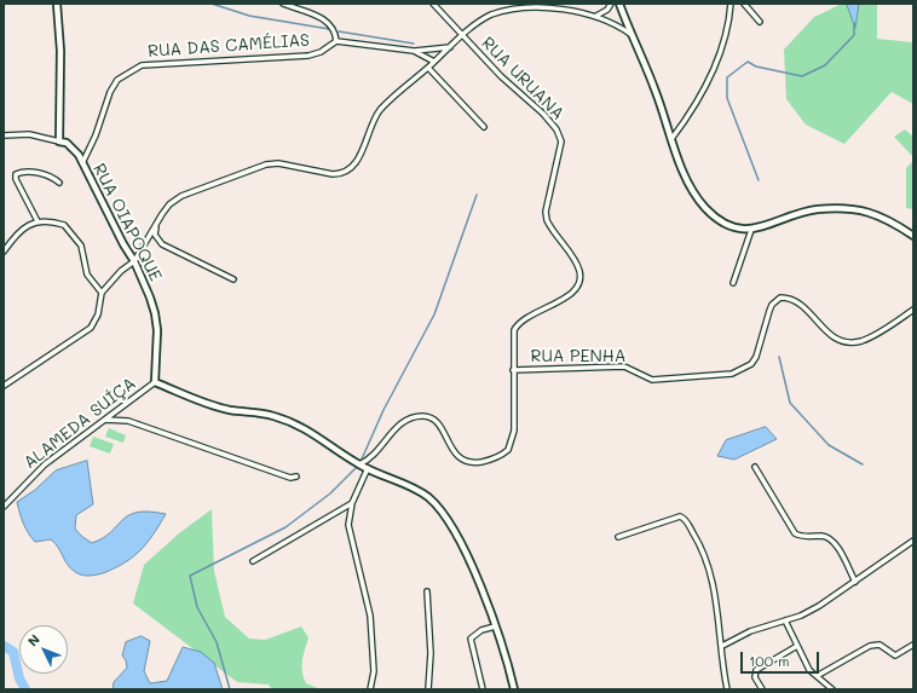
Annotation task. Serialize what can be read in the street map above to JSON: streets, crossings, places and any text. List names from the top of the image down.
{
  "streets": {
    "street": [
      "RUA DAS CAMÉLIAS",
      "RUA URUANA",
      "RUA OIAPOQUE",
      "RUA PENHA",
      "ALAMEDA SUÍÇA"
    ]
  },
  "crossings": [
    ["RUA DAS CAMÉLIAS", "RUA OIAPOQUE"],
    ["RUA URUANA", "RUA PENHA"],
    ["RUA OIAPOQUE", "ALAMEDA SUÍÇA"]
  ],
  "scale_bar": "100 m",
  "north": "top left"
}
